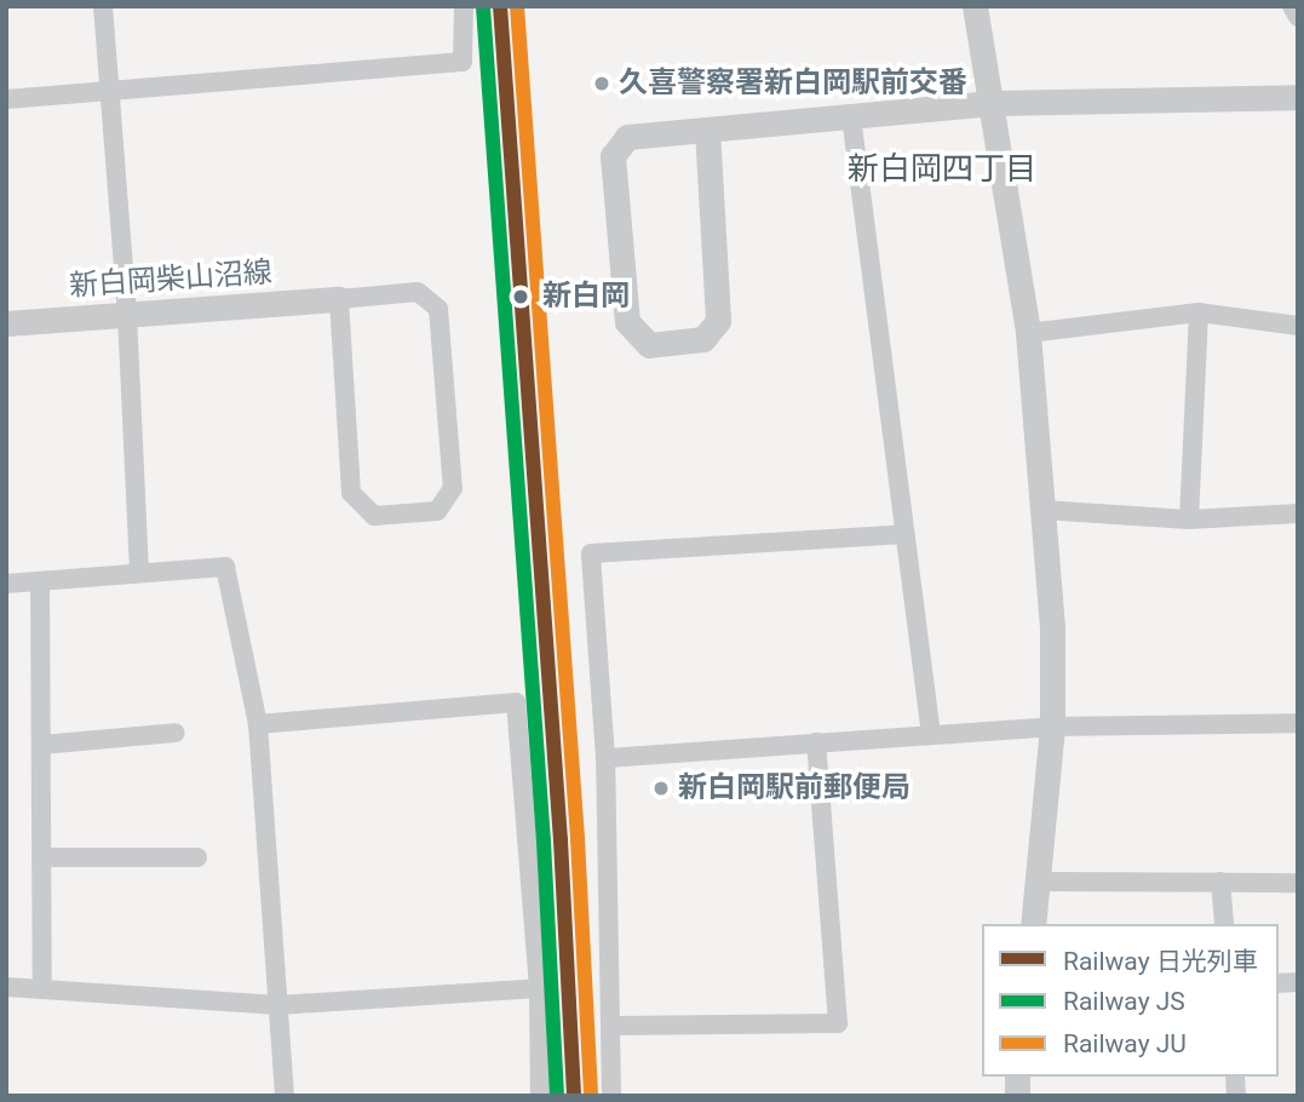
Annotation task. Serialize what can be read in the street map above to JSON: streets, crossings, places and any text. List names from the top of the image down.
{
  "streets": {
    "street": ["新白岡柴山沼線"]
  },
  "districts": ["新白岡四丁目"],
  "places": ["久喜警察署新白岡駅前交番", "新白岡", "新白岡駅前郵便局"],
  "lines": ["rail line 日光列車", "rail line JU", "rail line JS"],
  "legend": ["Railway 日光列車", "Railway JS", "Railway JU"]
}
